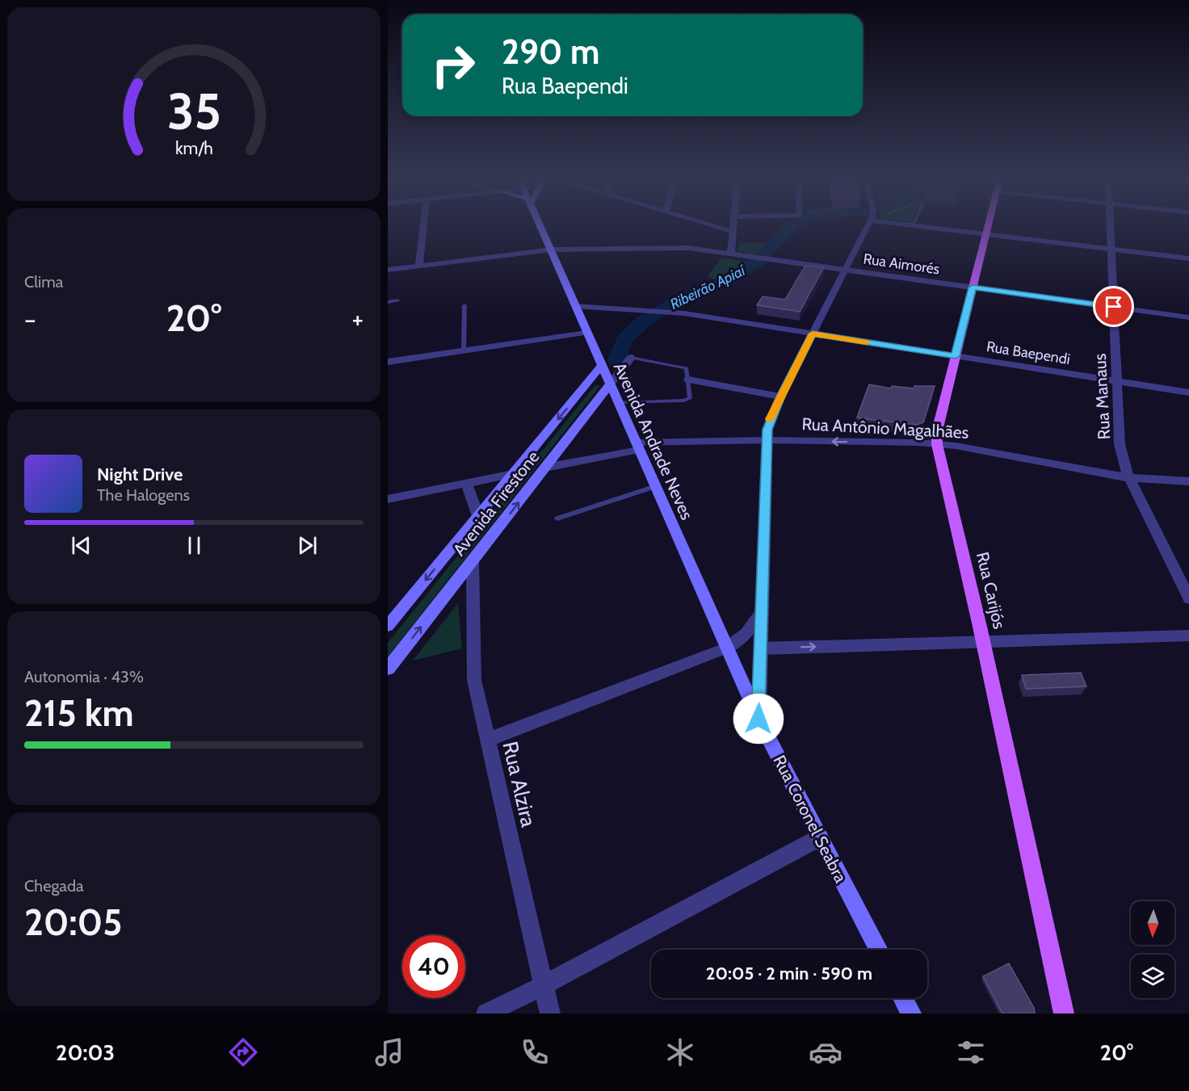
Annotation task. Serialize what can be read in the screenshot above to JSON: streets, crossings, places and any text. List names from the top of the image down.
{
  "streets": {
    "main road": [
      "Avenida Andrade Neves",
      "Avenida Firestone",
      "Rua Carijós",
      "Rua Coronel Seabra"
    ],
    "street": [
      "Rua Aimorés",
      "Rua Baependi",
      "Rua Manaus",
      "Rua Antônio Magalhães",
      "Rua Alzira"
    ]
  },
  "crossings": [
    ["Rua Aimorés", "Rua Manaus"],
    ["Rua Aimorés", "Avenida Andrade Neves"],
    ["Rua Aimorés", "Rua Carijós"],
    ["Rua Aimorés", "Rua Coronel Seabra"],
    ["Rua Baependi", "Rua Manaus"],
    ["Rua Baependi", "Avenida Andrade Neves"],
    ["Rua Baependi", "Rua Carijós"],
    ["Rua Baependi", "Rua Coronel Seabra"],
    ["Rua Manaus", "Rua Antônio Magalhães"],
    ["Rua Antônio Magalhães", "Avenida Andrade Neves"],
    ["Rua Antônio Magalhães", "Avenida Firestone"],
    ["Rua Antônio Magalhães", "Rua Carijós"],
    ["Rua Antônio Magalhães", "Rua Coronel Seabra"],
    ["Avenida Andrade Neves", "Avenida Firestone"],
    ["Avenida Andrade Neves", "Rua Coronel Seabra"],
    ["Avenida Firestone", "Rua Alzira"]
  ],
  "water": ["Ribeirão Apiaí"],
  "north": "bottom",
  "page": {
    "turn": ["290 m", "Rua Baependi"],
    "tile": [
      "Clima",
      ["Autonomia · 43%", "215 km"],
      ["Chegada", "20:05"]
    ],
    "heat": ["−", "20°", "+"],
    "song": ["Night Drive", "The Halogens"],
    "limit": "40",
    "trip": "20:05 · 2 min · 590 m",
    "tabs": ["20:03", "20°"],
    "gauge": ["35", "km/h"]
  }
}
